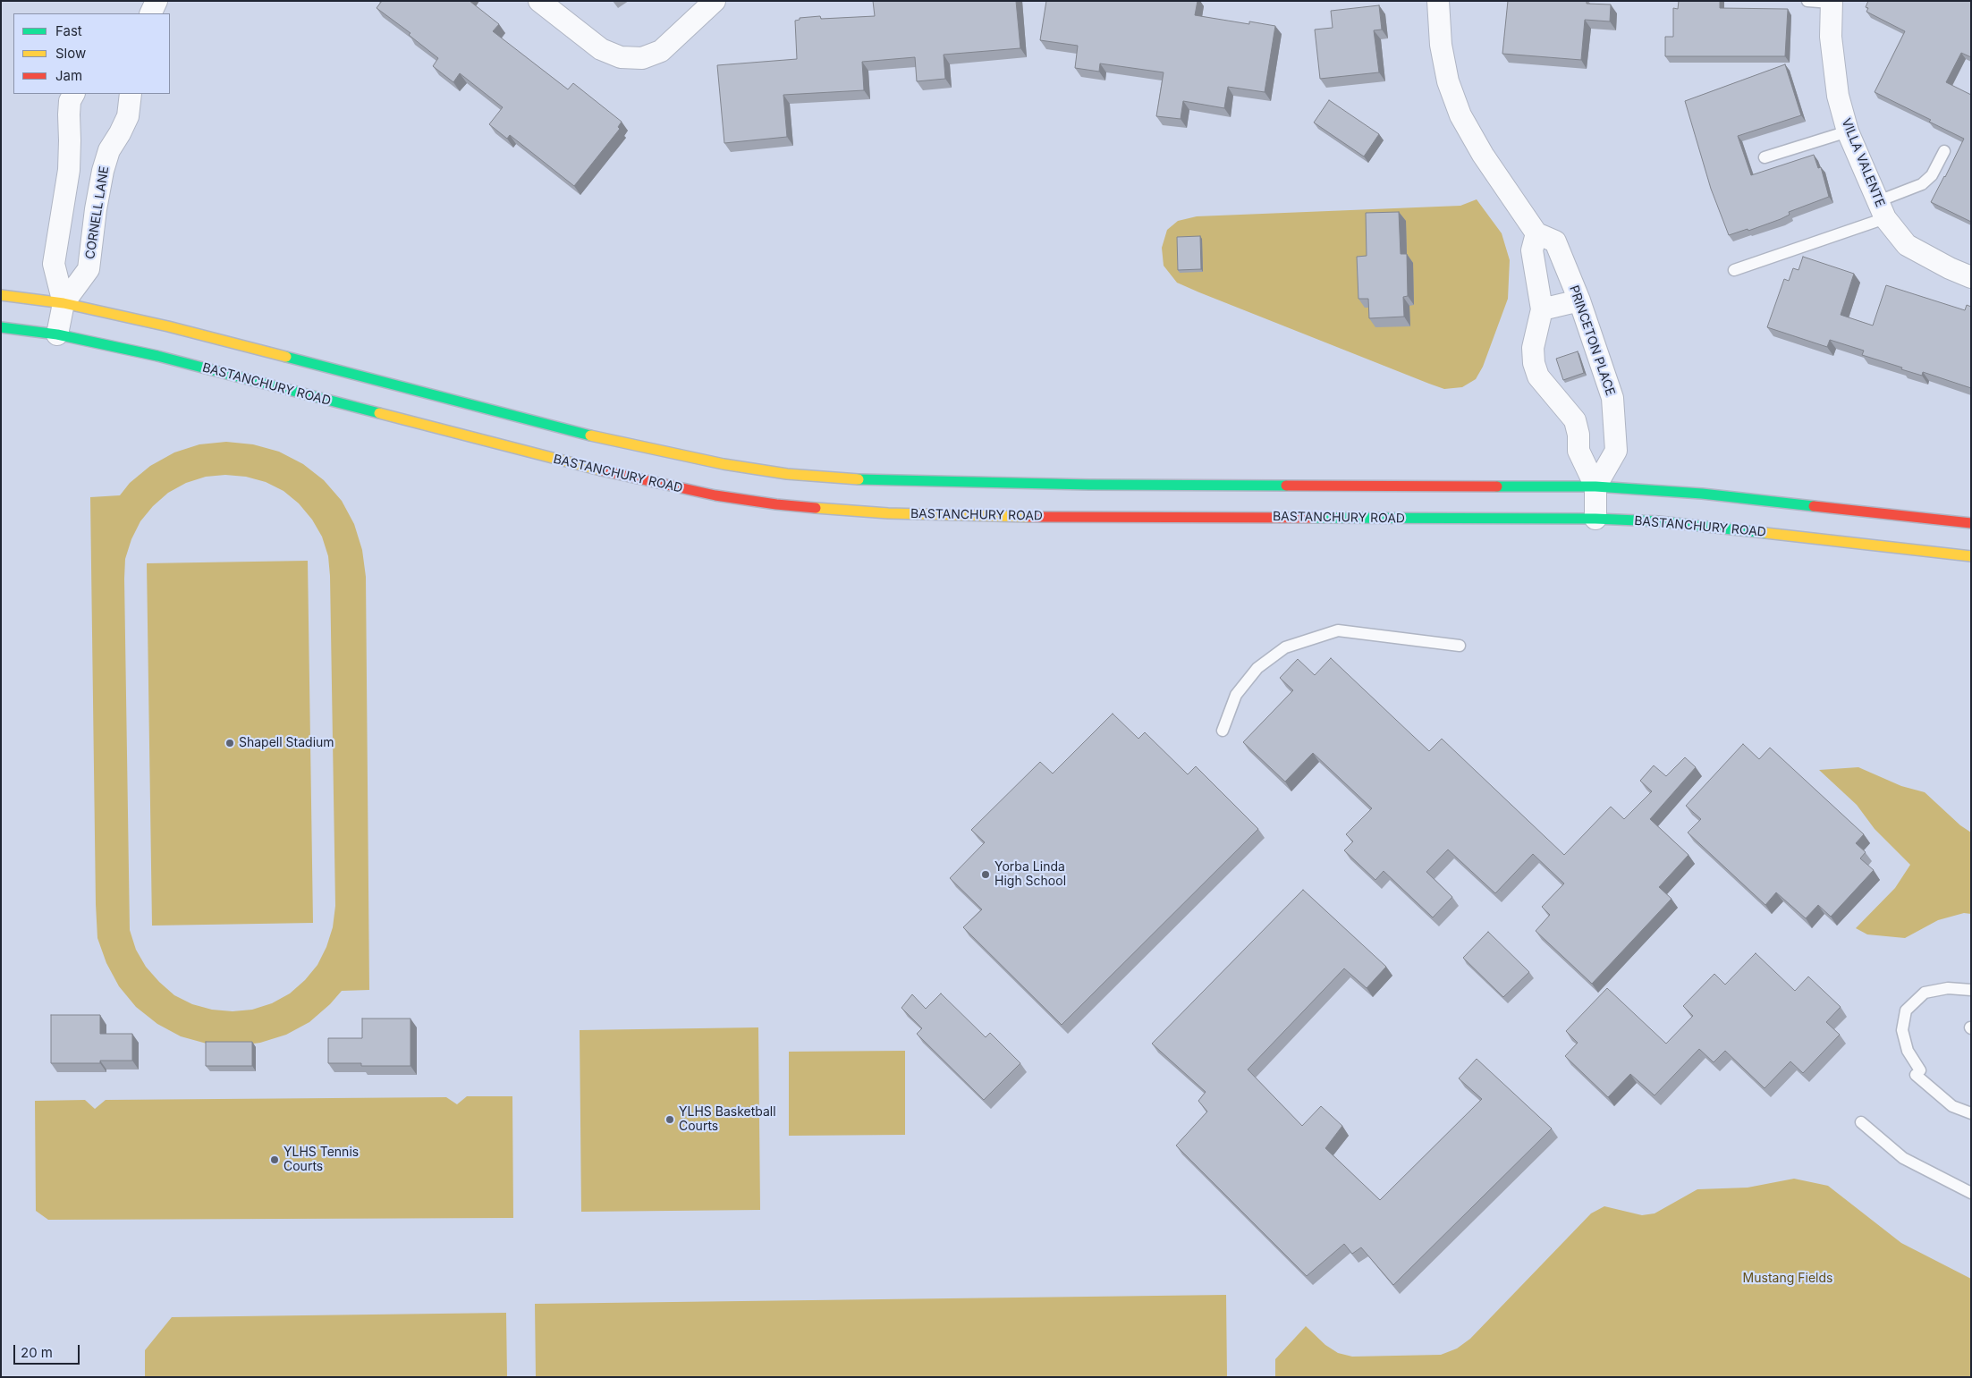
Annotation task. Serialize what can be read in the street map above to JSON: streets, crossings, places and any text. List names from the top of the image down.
{
  "streets": {
    "main road": ["BASTANCHURY ROAD"],
    "street": ["VILLA VALENTE", "CORNELL LANE", "PRINCETON PLACE"]
  },
  "crossings": [
    ["CORNELL LANE", "BASTANCHURY ROAD"],
    ["PRINCETON PLACE", "BASTANCHURY ROAD"]
  ],
  "parks": ["Mustang Fields"],
  "places": [
    "Shapell Stadium",
    "Yorba Linda High School",
    "YLHS Basketball Courts",
    "YLHS Tennis Courts"
  ],
  "legend": ["Fast", "Slow", "Jam"],
  "scale_bar": "20 m"
}
